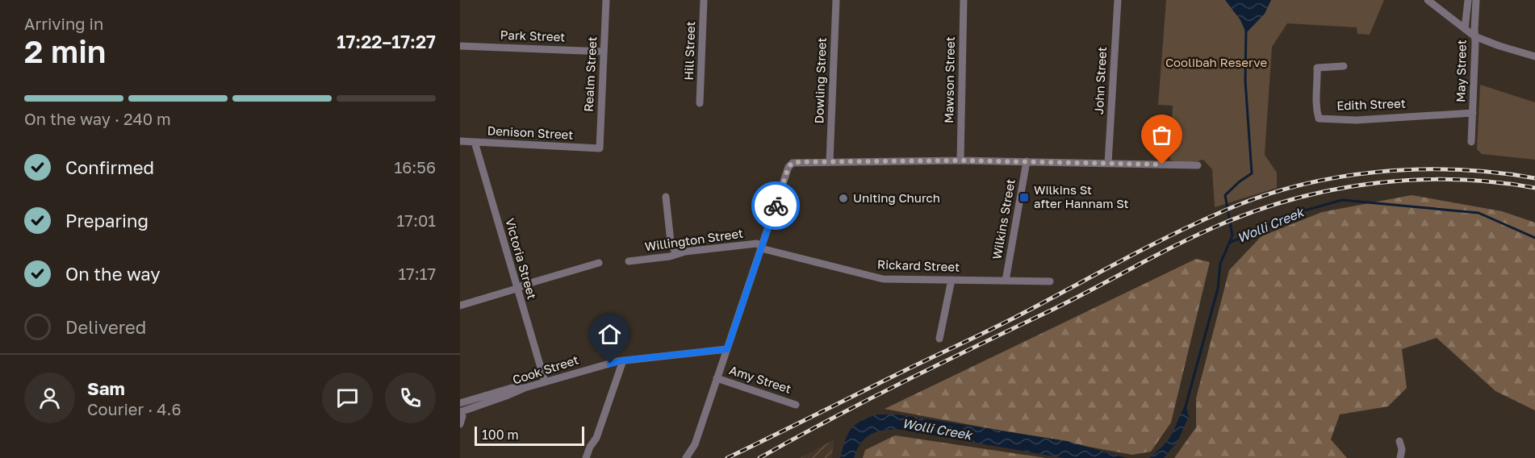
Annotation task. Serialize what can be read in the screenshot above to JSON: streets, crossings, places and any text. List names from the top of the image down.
{
  "streets": {
    "street": [
      "Park Street",
      "Hill Street",
      "May Street",
      "Realm Street",
      "Mawson Street",
      "Dowling Street",
      "John Street",
      "Edith Street",
      "Denison Street",
      "Wilkins Street",
      "Willington Street",
      "Victoria Street",
      "Rickard Street",
      "Cook Street",
      "Amy Street"
    ]
  },
  "crossings": [
    ["Park Street", "Realm Street"],
    ["May Street", "Edith Street"],
    ["Realm Street", "Denison Street"],
    ["Denison Street", "Victoria Street"],
    ["Wilkins Street", "Rickard Street"],
    ["Willington Street", "Rickard Street"],
    ["Victoria Street", "Cook Street"]
  ],
  "water": ["Wolli Creek"],
  "parks": ["Coolibah Reserve"],
  "places": {
    "transit": ["Wilkins St after Hannam St"],
    "other": ["Uniting Church"]
  },
  "scale_bar": "100 m",
  "page": {
    "heading": ["2 min", "Arriving in", "17:22–17:27"],
    "panel": ["Sam", "Courier · 4.6"],
    "bar": "On the way · 240 m",
    "list": [
      ["Confirmed", "16:56"],
      ["Preparing", "17:01"],
      ["On the way", "17:17"],
      "Delivered"
    ],
    "scale": "100 m"
  }
}
